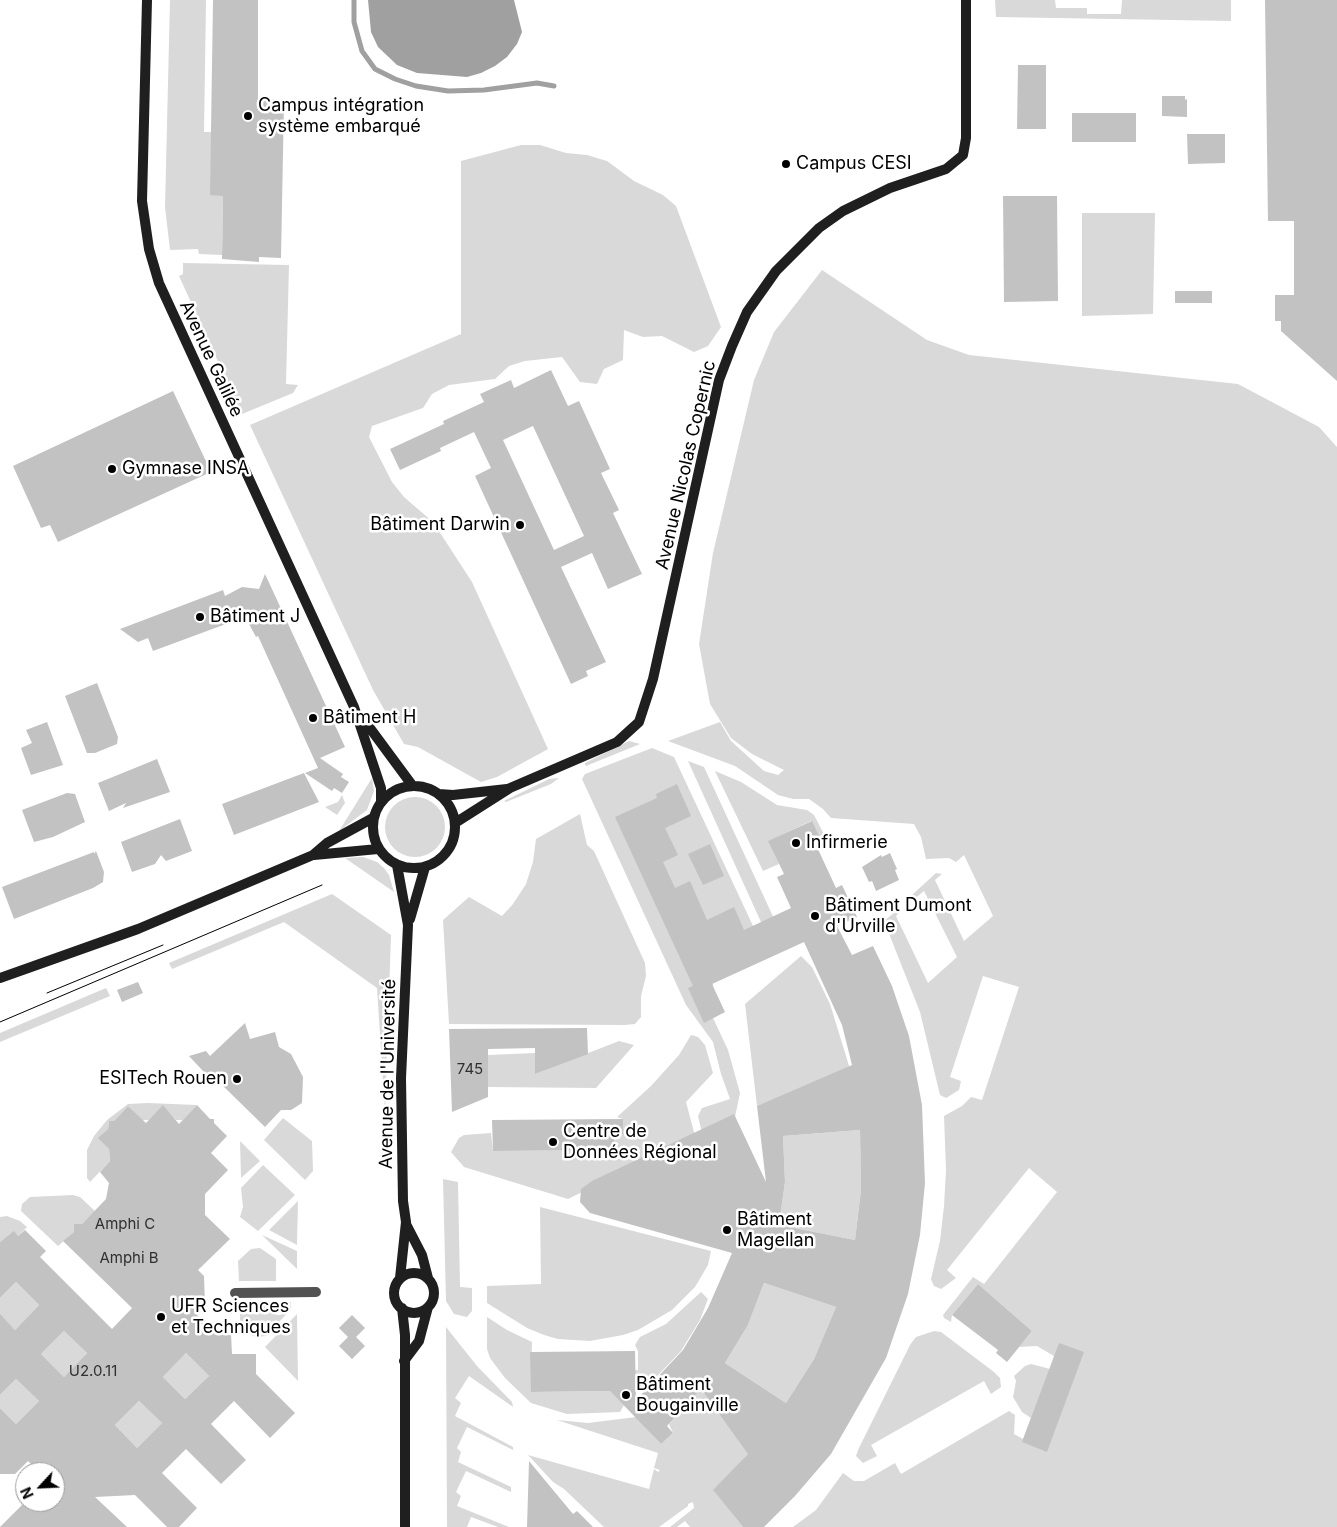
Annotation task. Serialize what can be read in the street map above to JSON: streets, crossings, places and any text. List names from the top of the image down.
{
  "streets": {
    "street": ["Avenue Galilée", "Avenue Nicolas Copernic", "Avenue de l'Université"]
  },
  "crossings": [
    ["Avenue Galilée", "Avenue Nicolas Copernic"],
    ["Avenue Galilée", "Avenue de l'Université"],
    ["Avenue Nicolas Copernic", "Avenue de l'Université"]
  ],
  "places": [
    "Campus intégration système embarqué",
    "Campus CESI",
    "Gymnase INSA",
    "Bâtiment Darwin",
    "Bâtiment J",
    "Bâtiment H",
    "Infirmerie",
    "Bâtiment Dumont d'Urville",
    "ESITech Rouen",
    "Centre de Données Régional",
    "Bâtiment Magellan",
    "UFR Sciences et Techniques",
    "Bâtiment Bougainville"
  ],
  "house_numbers": [
    "745",
    "Amphi C",
    "Amphi B",
    "U2.0.11"
  ],
  "north": "bottom left"
}
